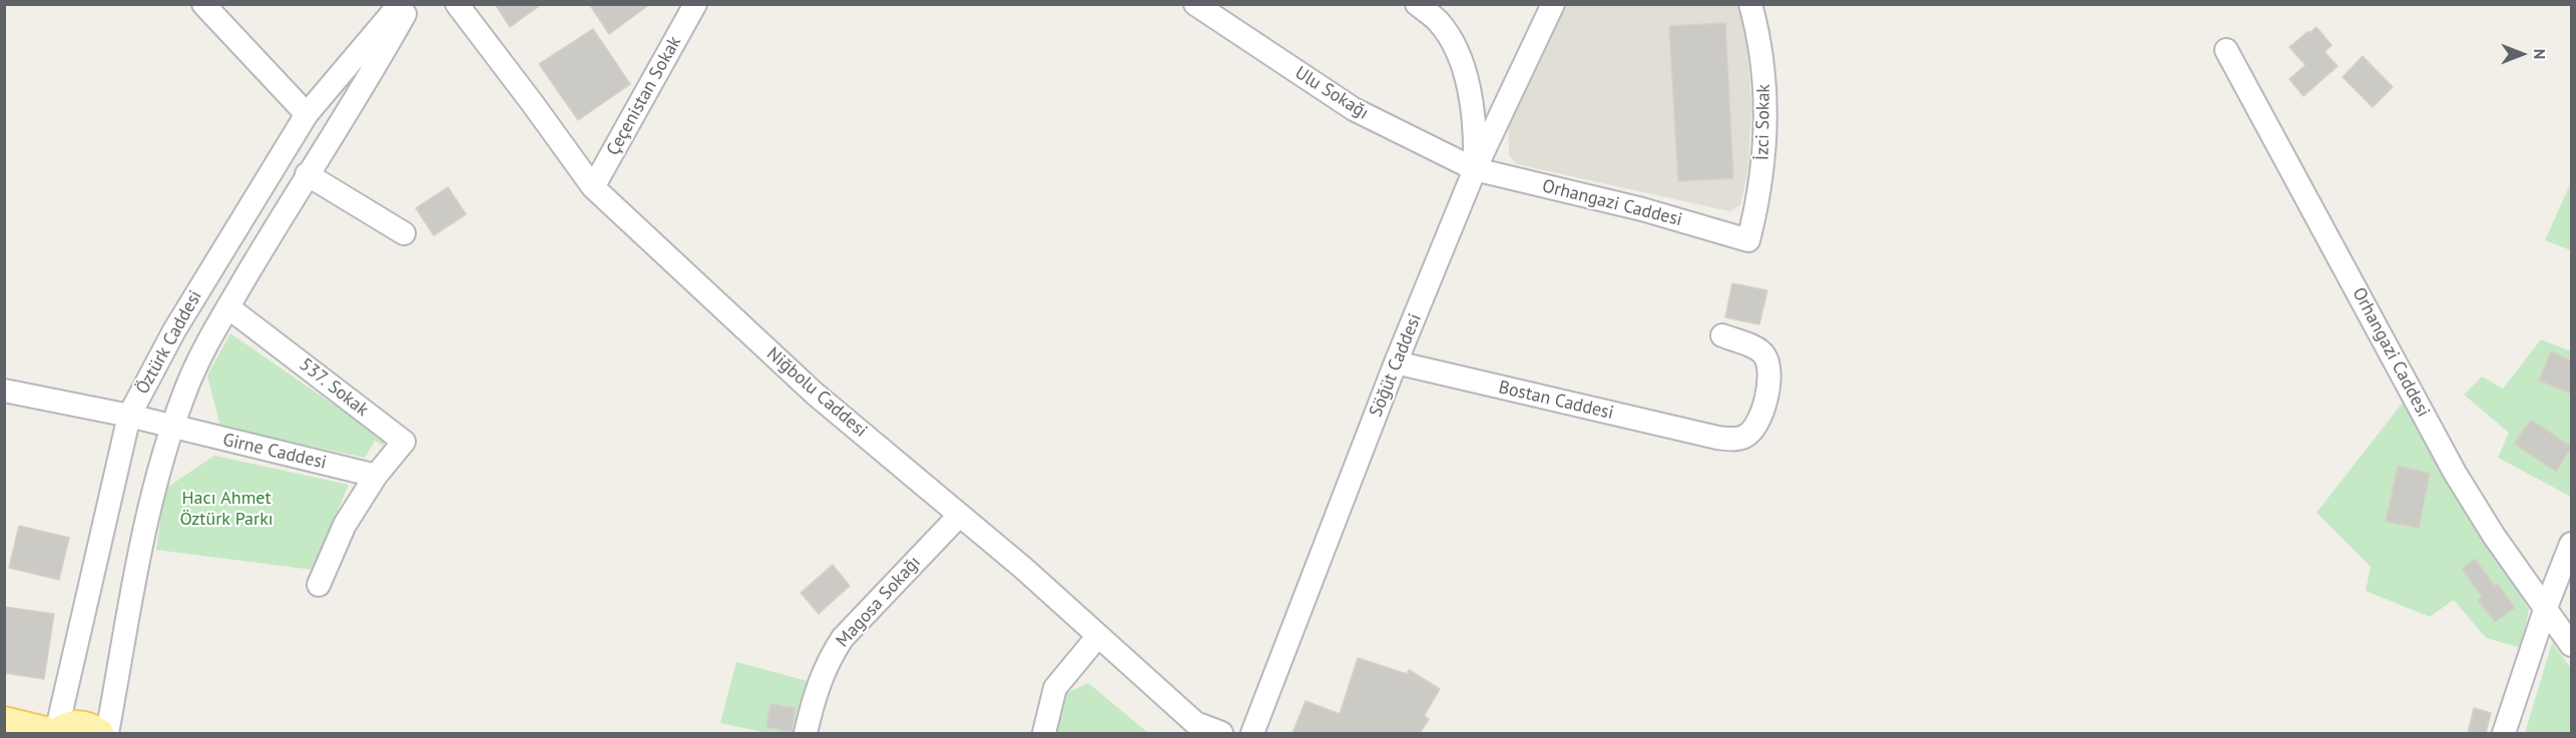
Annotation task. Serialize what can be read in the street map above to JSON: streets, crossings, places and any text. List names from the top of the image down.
{
  "streets": {
    "street": [
      "Ulu Sokağı",
      "Çeçenistan Sokak",
      "İzci Sokak",
      "Orhangazi Caddesi",
      "Öztürk Caddesi",
      "Söğüt Caddesi",
      "537. Sokak",
      "Niğbolu Caddesi",
      "Bostan Caddesi",
      "Girne Caddesi",
      "Magosa Sokağı"
    ]
  },
  "crossings": [
    ["Ulu Sokağı", "Orhangazi Caddesi"],
    ["Ulu Sokağı", "Söğüt Caddesi"],
    ["Çeçenistan Sokak", "Niğbolu Caddesi"],
    ["İzci Sokak", "Orhangazi Caddesi"],
    ["Orhangazi Caddesi", "Söğüt Caddesi"],
    ["Öztürk Caddesi", "537. Sokak"],
    ["Öztürk Caddesi", "Girne Caddesi"],
    ["Söğüt Caddesi", "Bostan Caddesi"],
    ["537. Sokak", "Girne Caddesi"],
    ["Niğbolu Caddesi", "Magosa Sokağı"]
  ],
  "parks": ["Hacı Ahmet Öztürk Parkı"],
  "north": "right"
}
